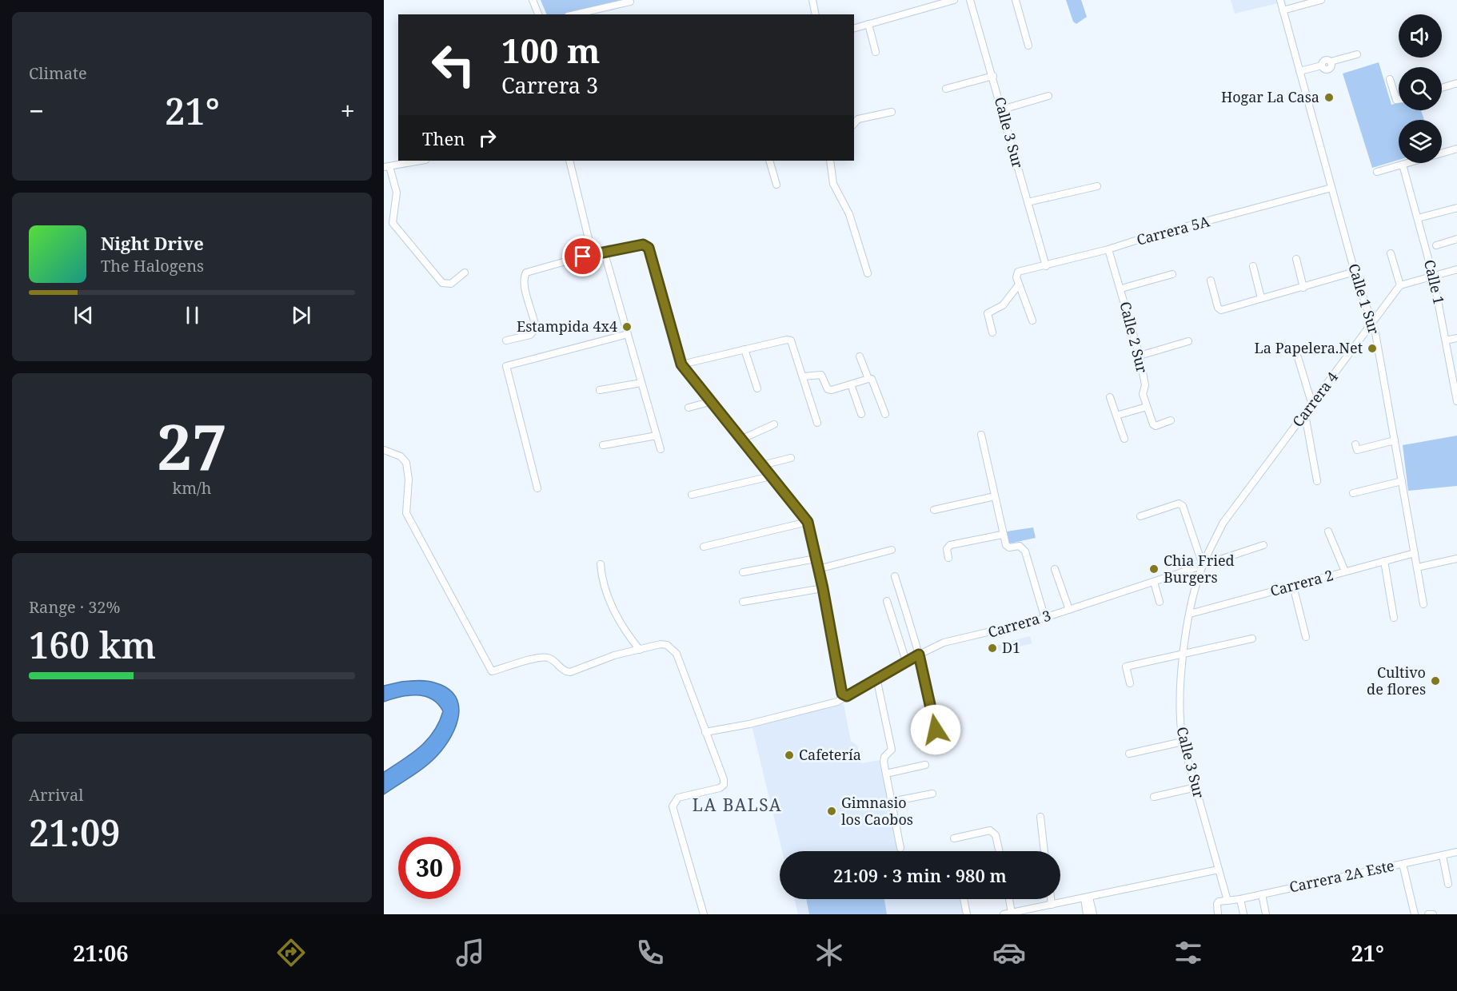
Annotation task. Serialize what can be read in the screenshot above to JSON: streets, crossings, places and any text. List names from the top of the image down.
{
  "streets": {
    "street": [
      "Calle 3 Sur",
      "Carrera 5A",
      "Calle 1",
      "Calle 1 Sur",
      "Calle 2 Sur",
      "Carrera 4",
      "Carrera 2",
      "Carrera 3",
      "Carrera 2A Este"
    ]
  },
  "crossings": [
    ["Calle 3 Sur", "Carrera 5A"],
    ["Calle 3 Sur", "Carrera 4"],
    ["Calle 3 Sur", "Carrera 2"],
    ["Calle 3 Sur", "Carrera 3"],
    ["Calle 3 Sur", "Carrera 2A Este"],
    ["Carrera 5A", "Calle 1 Sur"],
    ["Carrera 5A", "Calle 2 Sur"],
    ["Calle 1 Sur", "Carrera 4"],
    ["Calle 1 Sur", "Carrera 2"],
    ["Carrera 4", "Carrera 3"]
  ],
  "districts": ["LA BALSA"],
  "places": [
    "Hogar La Casa",
    "Estampida 4x4",
    "La Papelera.Net",
    "Chia Fried Burgers",
    "D1",
    "Cultivo de flores",
    "Cafetería",
    "Gimnasio los Caobos"
  ],
  "page": {
    "tile": [
      "Climate",
      ["27", "km/h"],
      ["Range · 32%", "160 km"],
      ["Arrival", "21:09"]
    ],
    "turn": ["100 m", "Carrera 3"],
    "heat": ["−", "21°", "+"],
    "then": "Then",
    "song": ["Night Drive", "The Halogens"],
    "limit": "30",
    "trip": "21:09 · 3 min · 980 m",
    "tabs": ["21:06", "21°"]
  }
}
